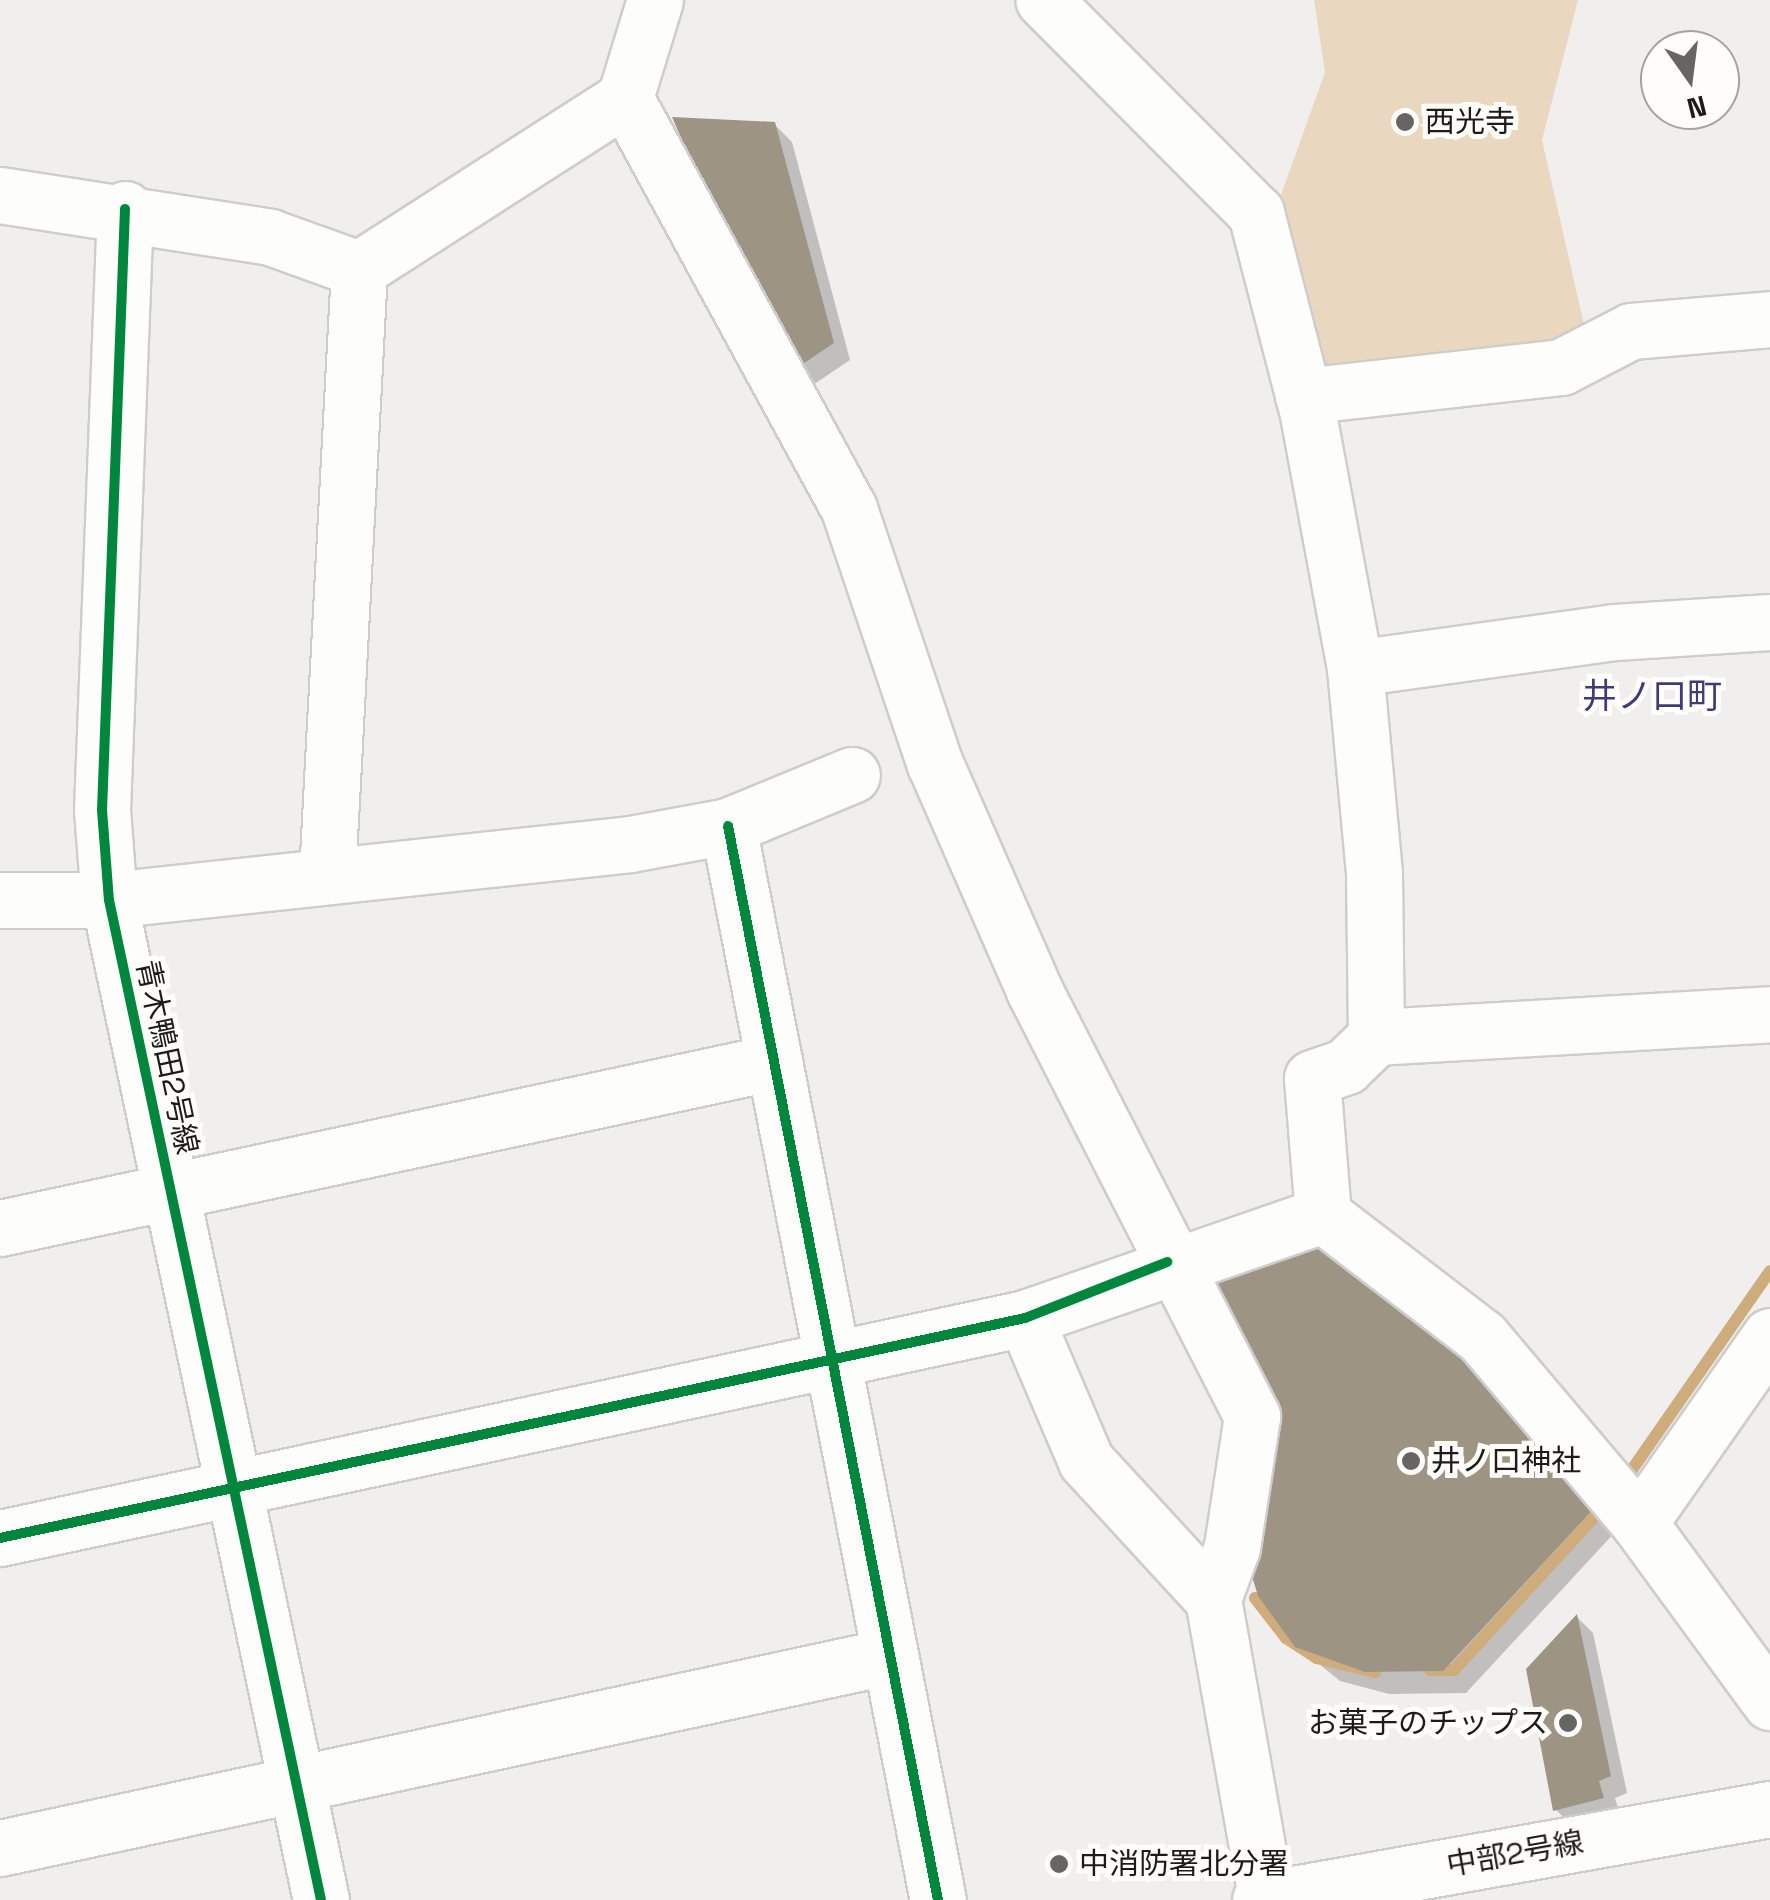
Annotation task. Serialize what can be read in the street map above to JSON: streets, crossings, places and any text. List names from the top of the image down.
{
  "streets": {
    "street": ["青木鴨田2号線", "中部2号線"]
  },
  "districts": ["井ノ口町"],
  "places": [
    "西光寺",
    "井ノ口神社",
    "お菓子のチップス",
    "中消防署北分署"
  ],
  "north": "bottom"
}
